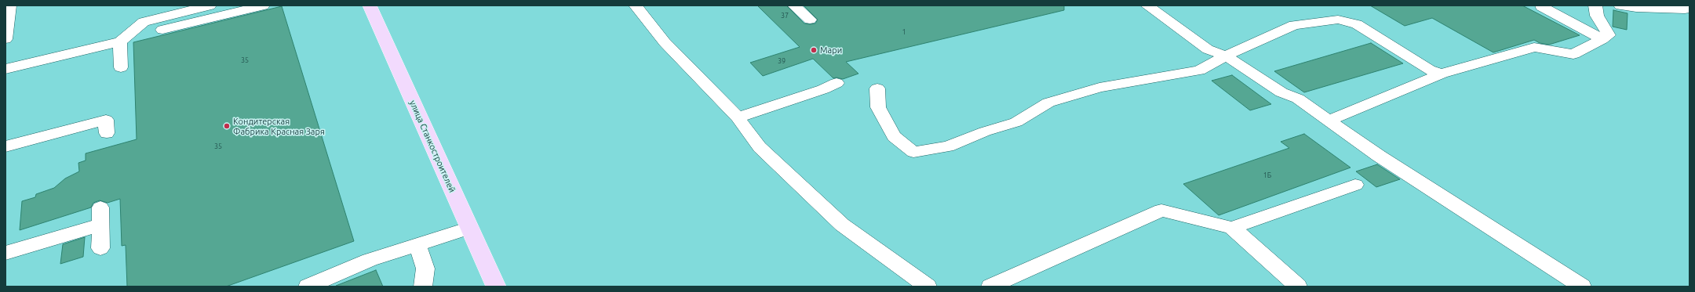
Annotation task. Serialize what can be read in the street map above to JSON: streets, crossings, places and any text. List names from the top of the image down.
{
  "streets": {
    "main road": ["улица Станкостроителей"]
  },
  "places": ["Мари", "Кондитерская Фабрика Красная Заря"],
  "house_numbers": [
    "37",
    "1",
    "35",
    "39",
    "35",
    "1Б"
  ]
}
